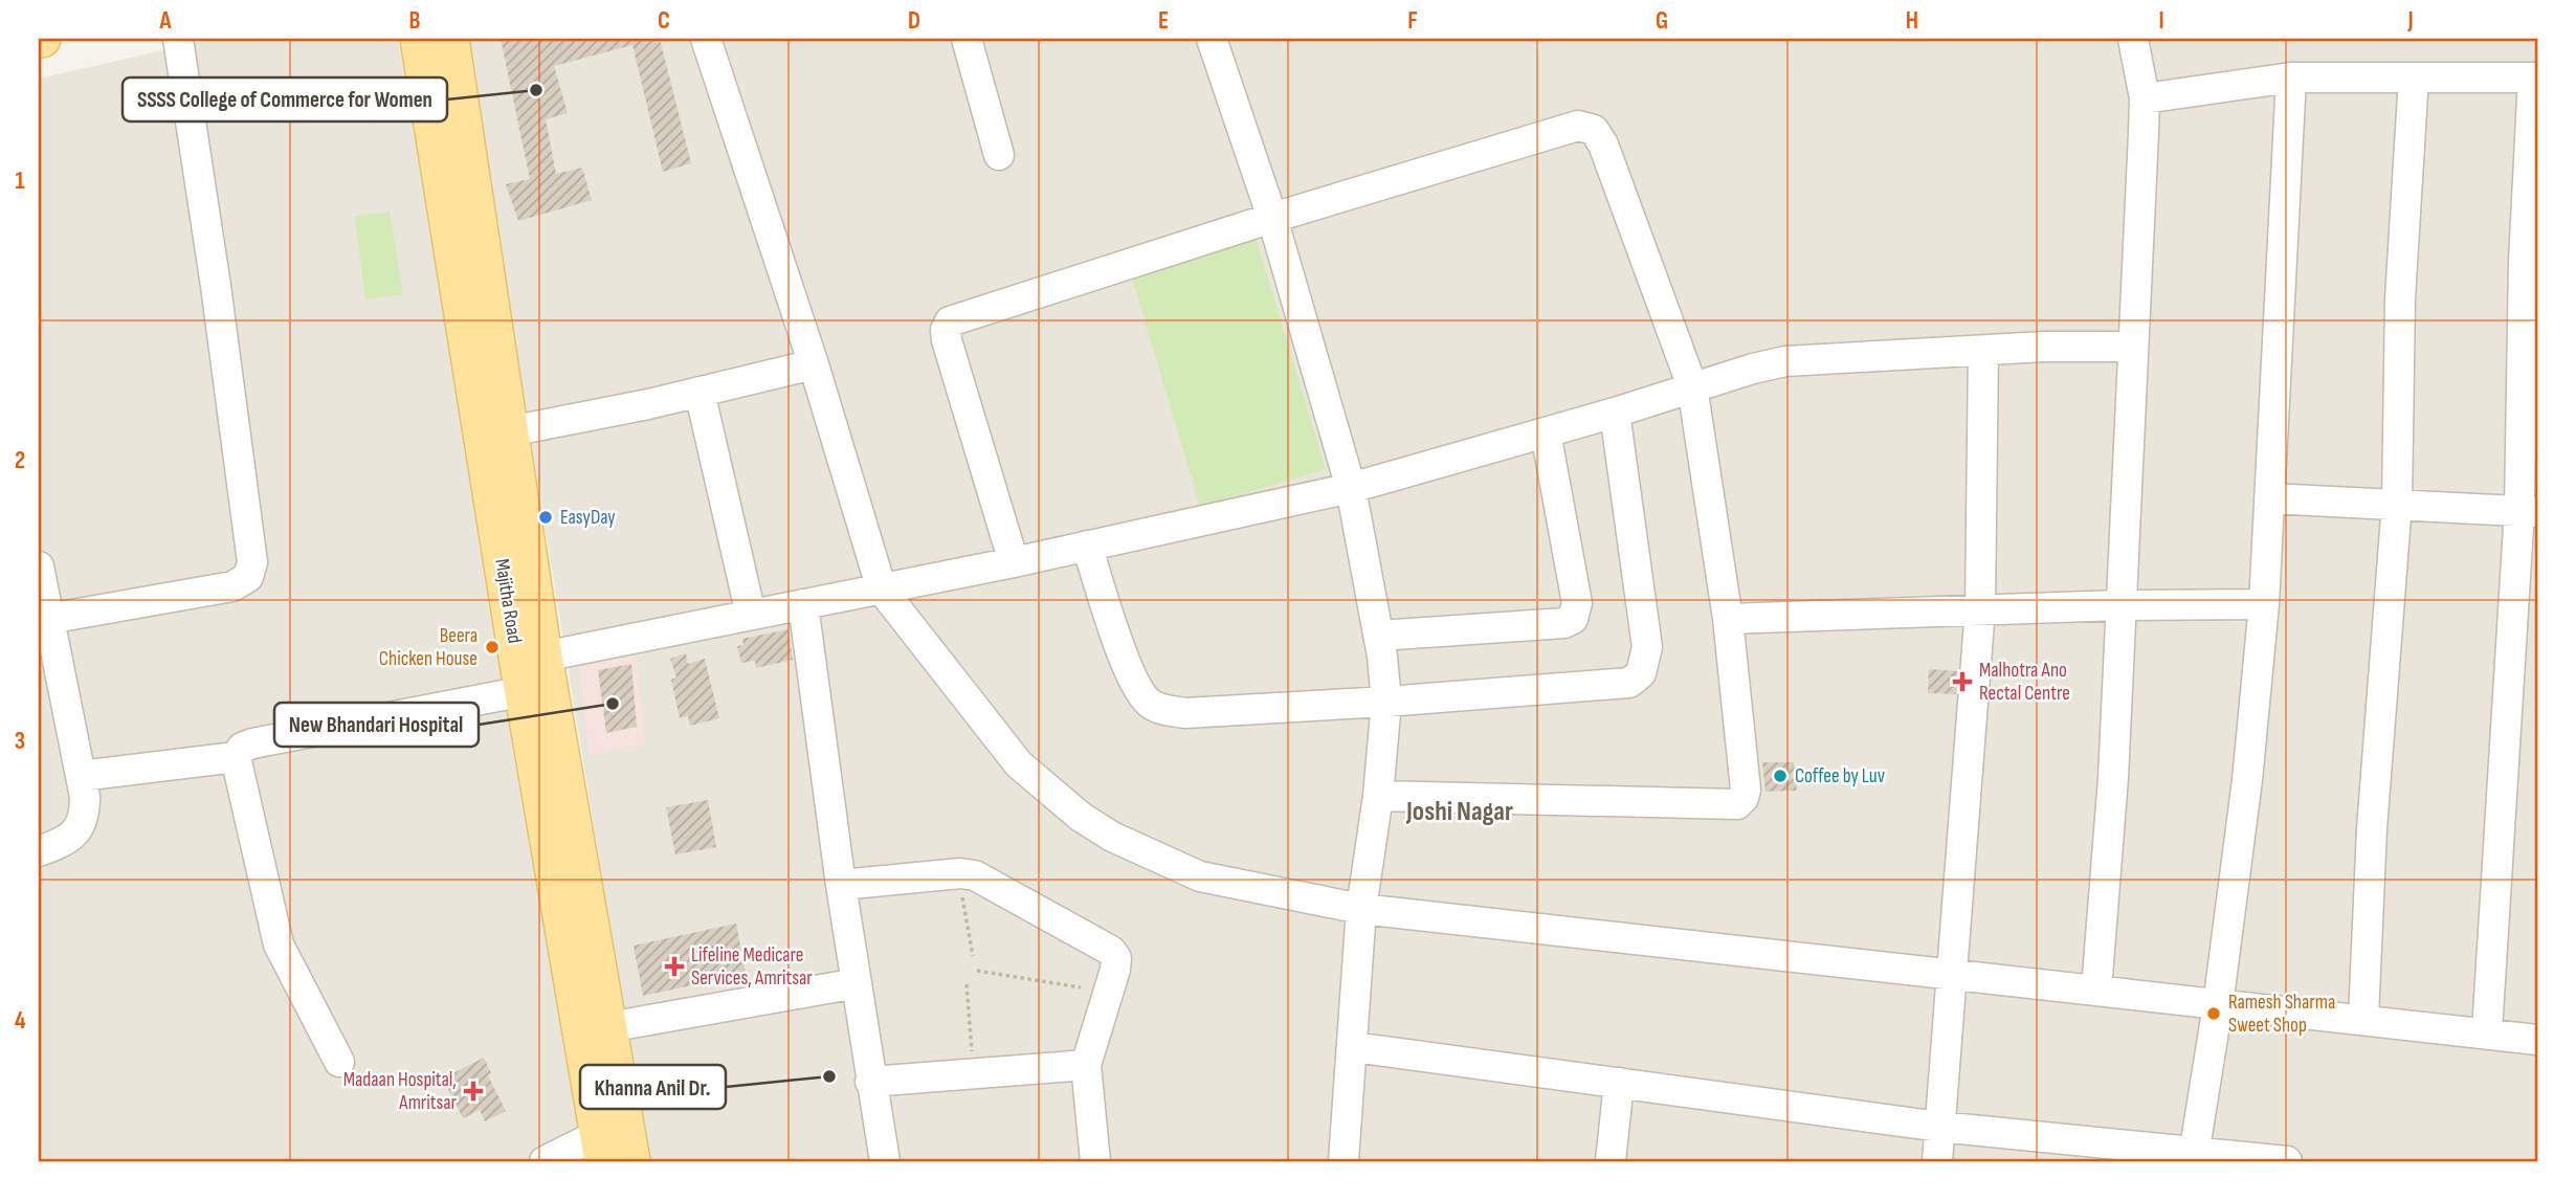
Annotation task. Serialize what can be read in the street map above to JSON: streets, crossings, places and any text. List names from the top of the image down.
{
  "streets": {
    "main road": ["Majitha Road"]
  },
  "districts": ["Joshi Nagar"],
  "places": {
    "other": [
      "SSSS College of Commerce for Women",
      "EasyDay",
      "Beera Chicken House",
      "New Bhandari Hospital",
      "Coffee by Luv",
      "Ramesh Sharma Sweet Shop",
      "Khanna Anil Dr."
    ],
    "health": ["Malhotra Ano Rectal Centre", "Lifeline Medicare Services, Amritsar", "Madaan Hospital, Amritsar"]
  },
  "grid": {
    "columns": [
      "A",
      "B",
      "C",
      "D",
      "E",
      "F",
      "G",
      "H",
      "I",
      "J"
    ],
    "rows": [
      "1",
      "2",
      "3",
      "4"
    ]
  }
}
